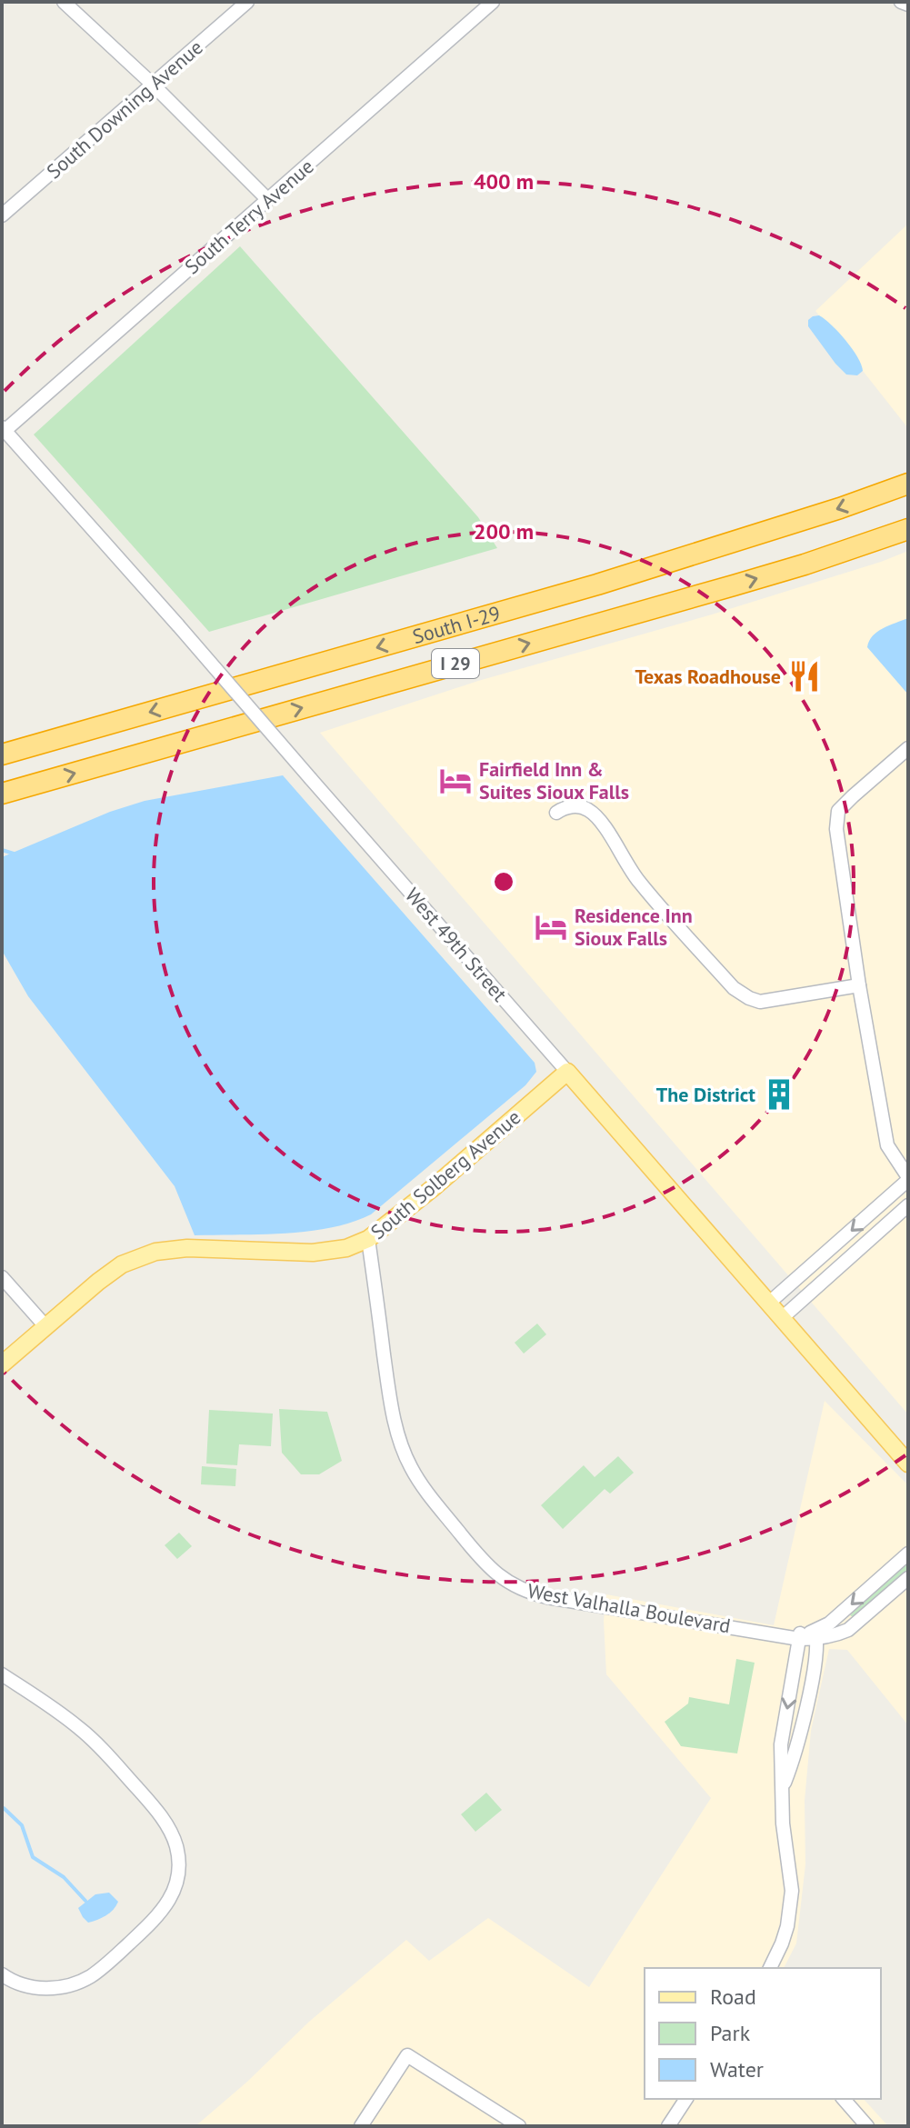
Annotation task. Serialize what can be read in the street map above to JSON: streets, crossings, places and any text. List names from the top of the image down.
{
  "streets": {
    "highway": ["South I-29", "I 29"],
    "main road": ["West 49th Street", "South Solberg Avenue"],
    "street": ["South Downing Avenue", "South Terry Avenue", "West Valhalla Boulevard"]
  },
  "crossings": [
    ["South Terry Avenue", "West 49th Street"],
    ["West 49th Street", "South Solberg Avenue"],
    ["South Solberg Avenue", "West Valhalla Boulevard"]
  ],
  "places": {
    "restaurant": ["Texas Roadhouse"],
    "hotel": ["Fairfield Inn & Suites Sioux Falls", "Residence Inn Sioux Falls"],
    "building": ["The District"]
  },
  "legend": ["Road", "Park", "Water"],
  "rings": ["400 m", "200 m"]
}
